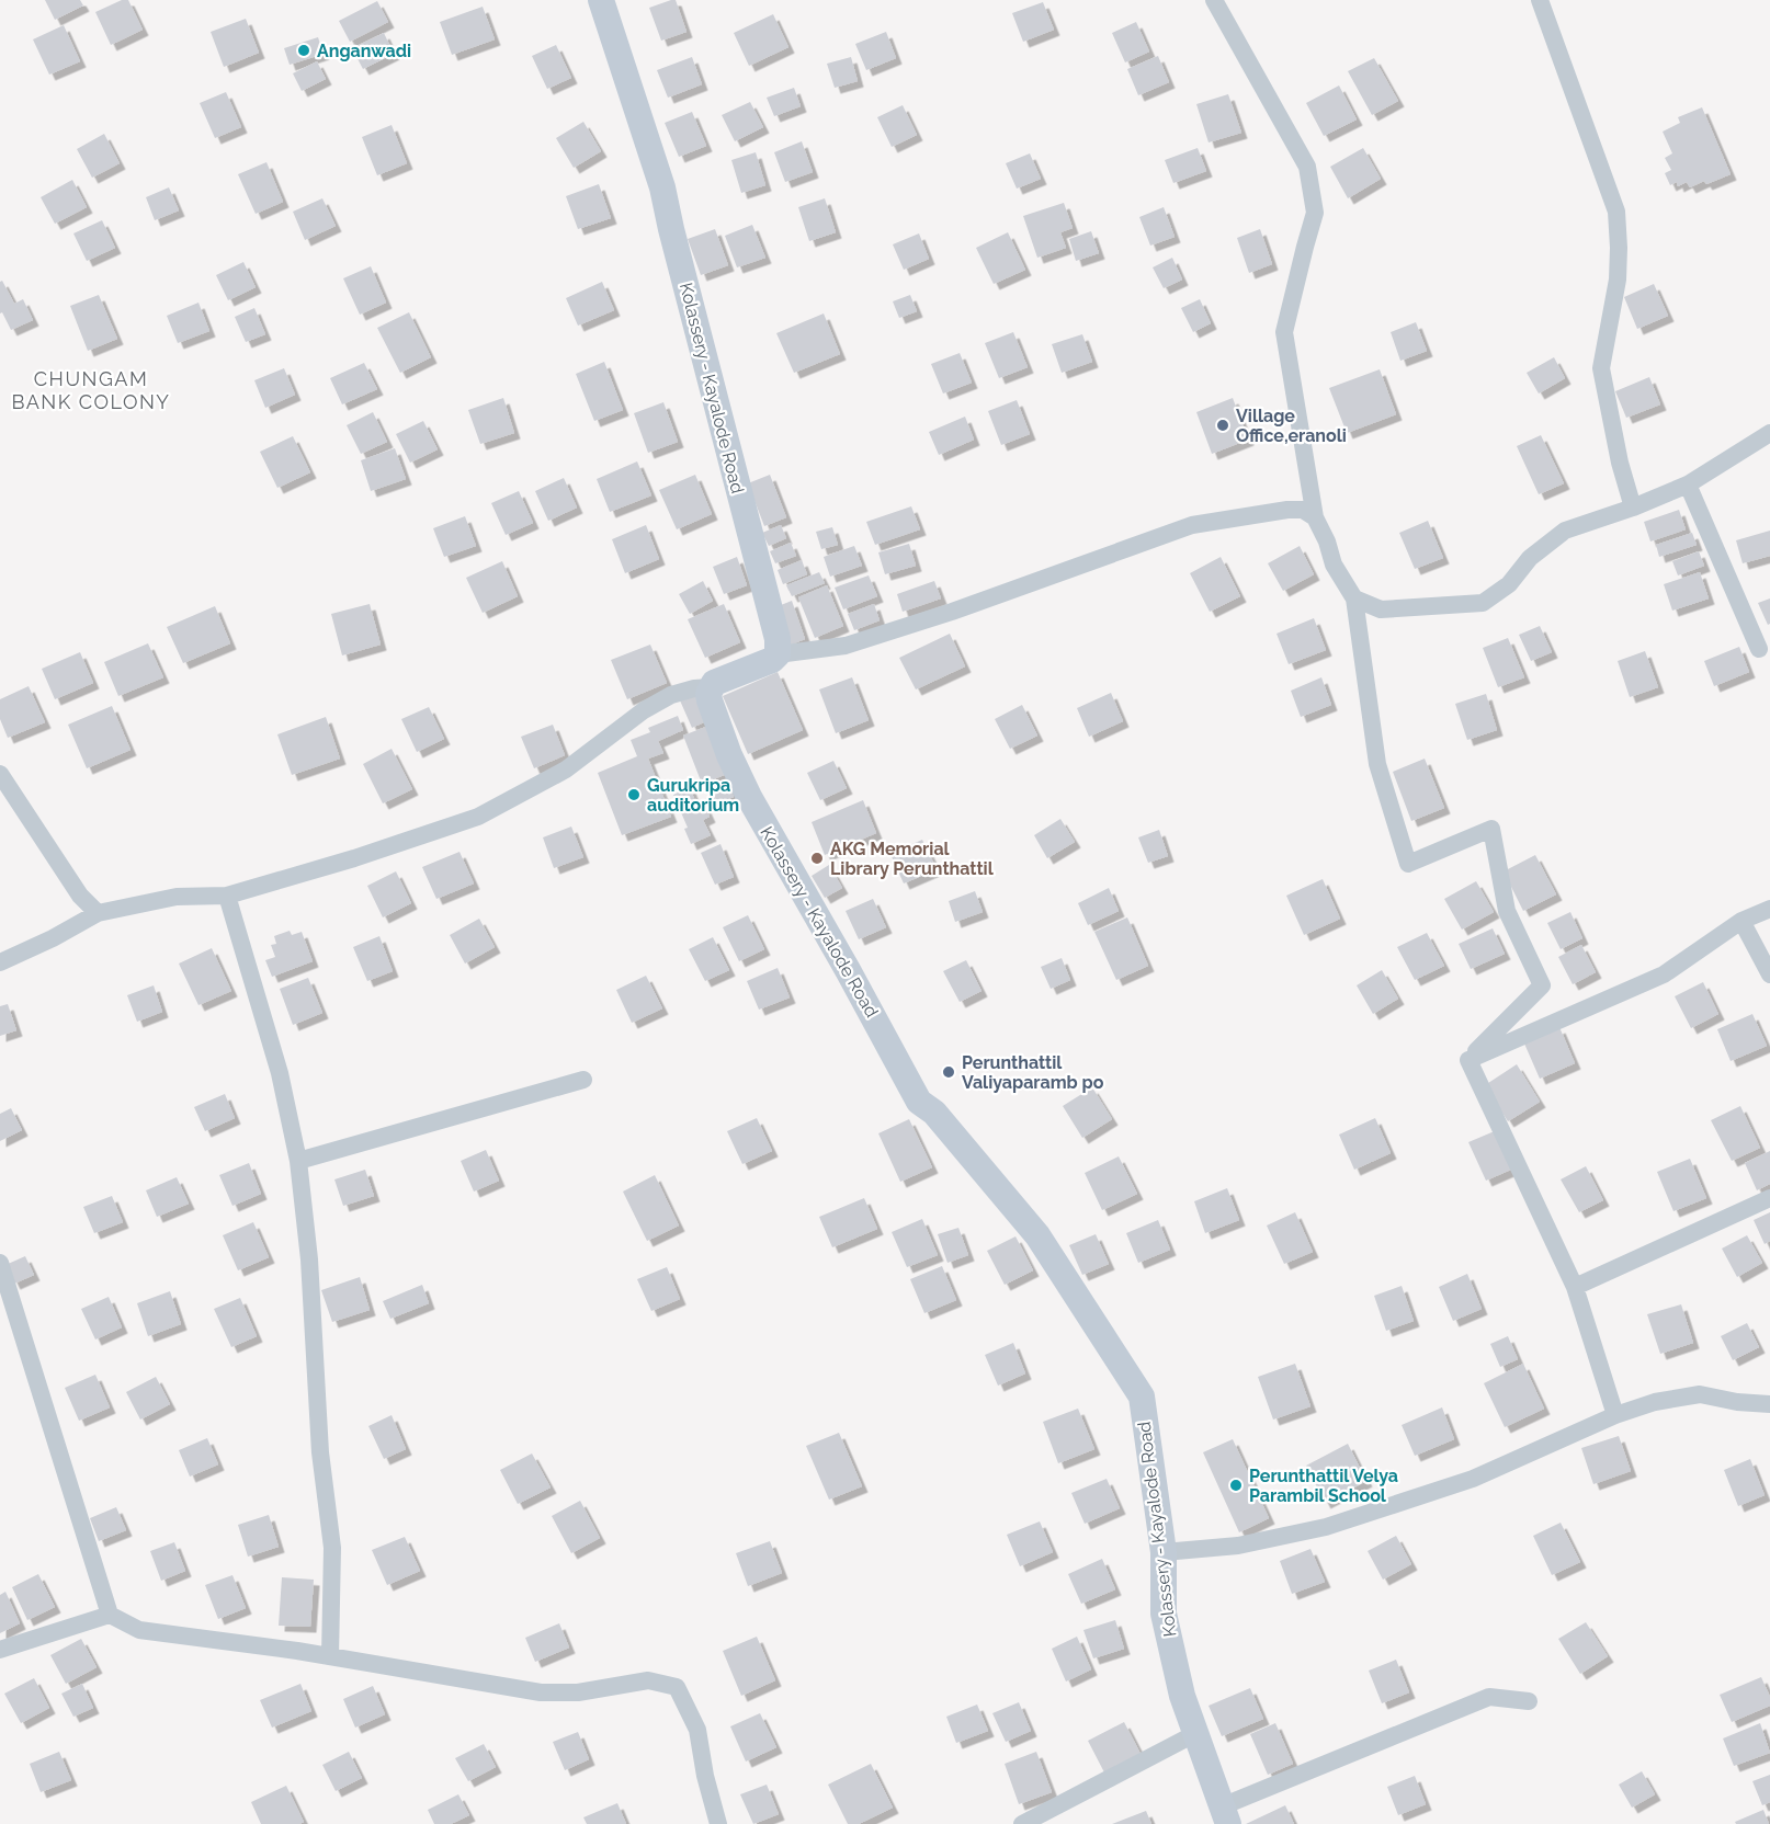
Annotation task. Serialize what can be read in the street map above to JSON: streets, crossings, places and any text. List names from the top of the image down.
{
  "streets": {
    "main road": ["Kolassery - Kayalode Road"]
  },
  "districts": ["CHUNGAM BANK COLONY"],
  "places": [
    "Anganwadi",
    "Village Office,eranoli",
    "Gurukripa auditorium",
    "AKG Memorial Library Perunthattil",
    "Perunthattil Valiyaparamb po",
    "Perunthattil Velya Parambil School"
  ]
}
